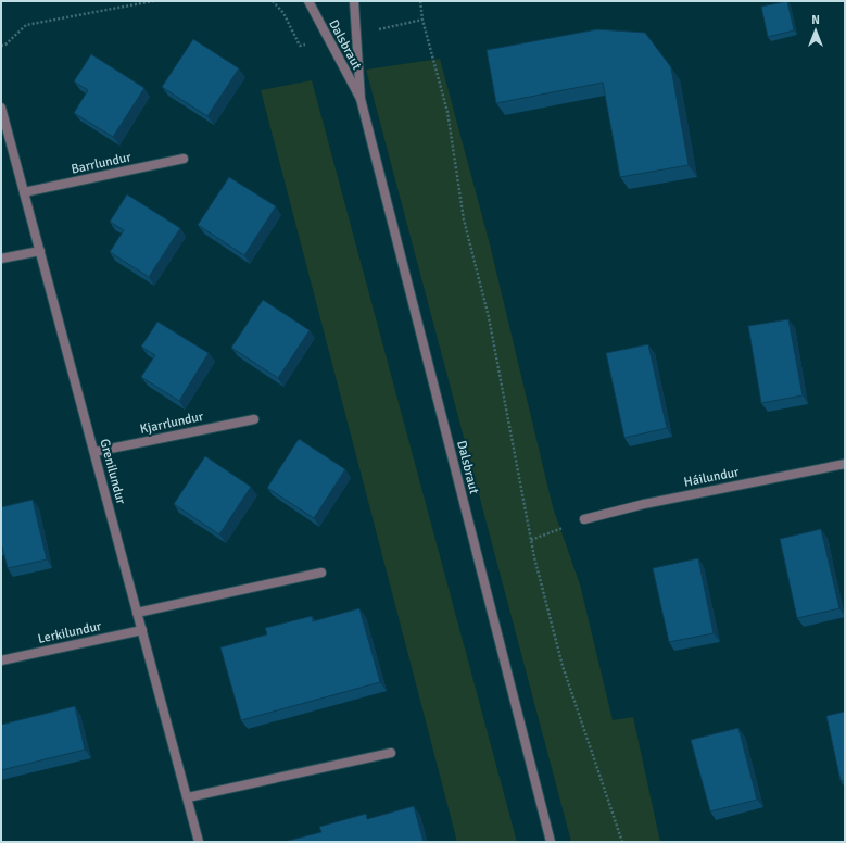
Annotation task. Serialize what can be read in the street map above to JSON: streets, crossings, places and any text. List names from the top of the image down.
{
  "streets": {
    "street": [
      "Dalsbraut",
      "Barrlundur",
      "Kjarrlundur",
      "Grenilundur",
      "Háilundur",
      "Lerkilundur"
    ]
  },
  "crossings": [
    ["Barrlundur", "Grenilundur"],
    ["Kjarrlundur", "Grenilundur"],
    ["Grenilundur", "Lerkilundur"]
  ],
  "north": "top"
}
